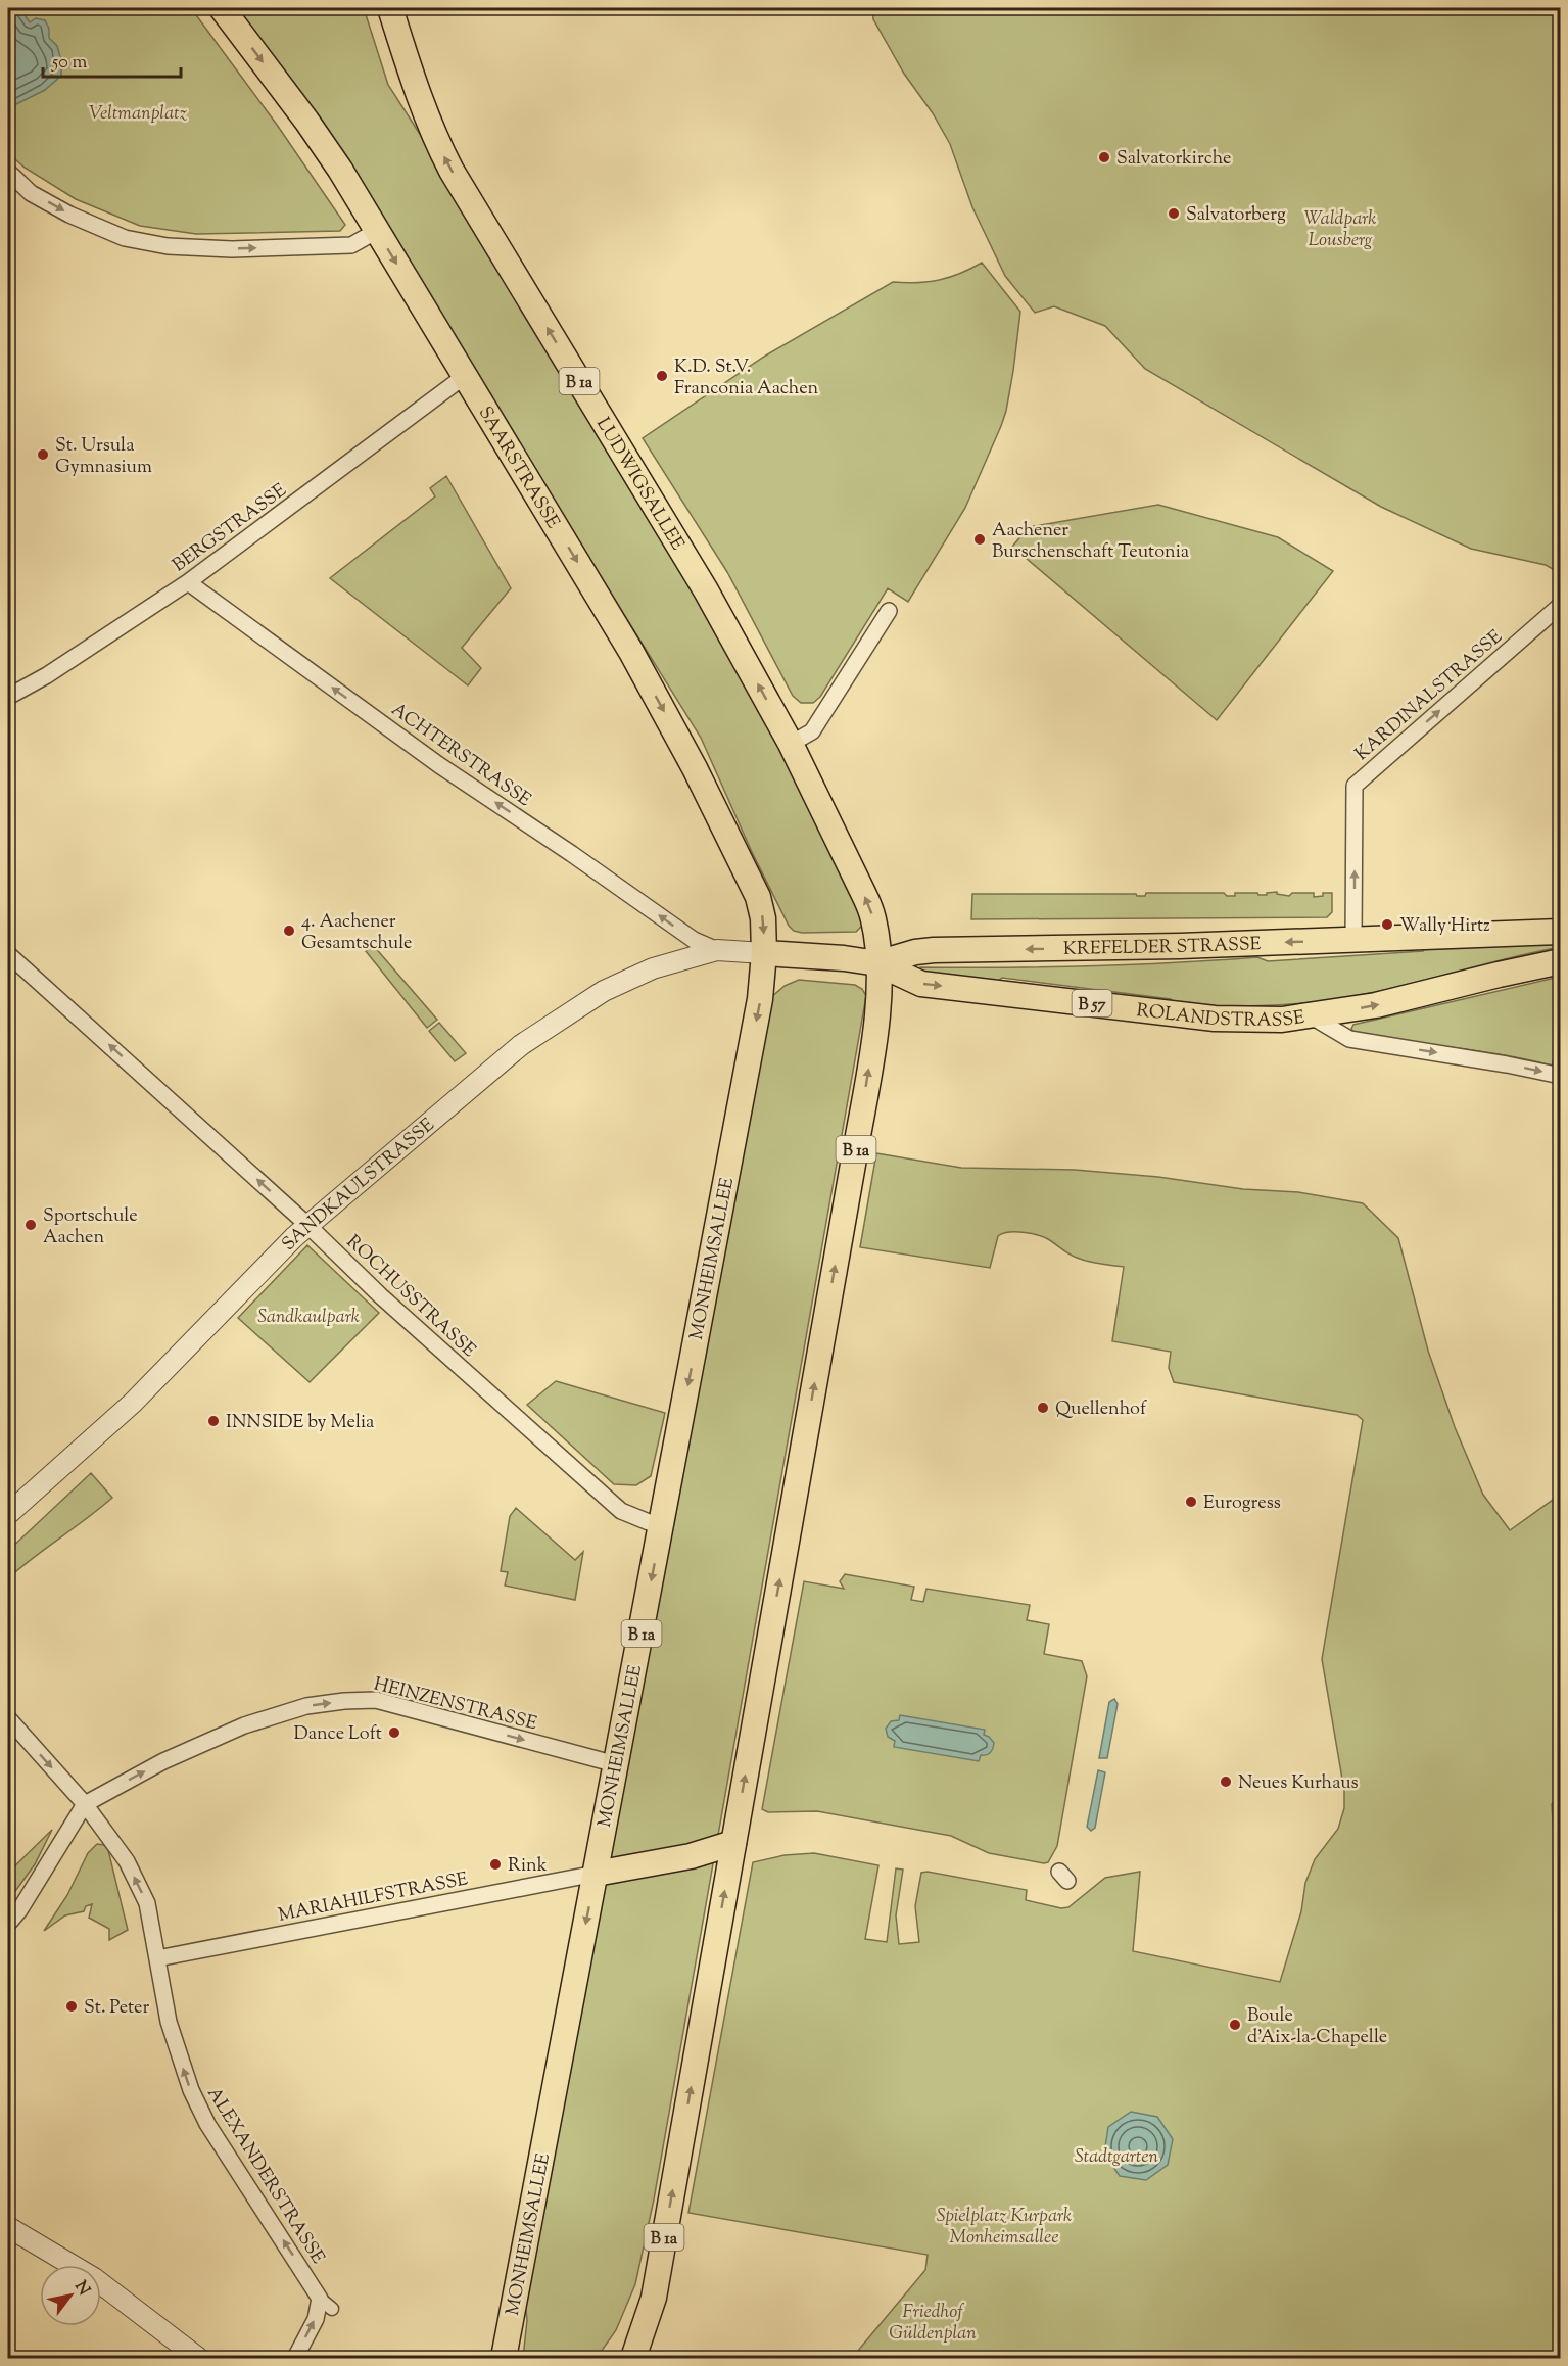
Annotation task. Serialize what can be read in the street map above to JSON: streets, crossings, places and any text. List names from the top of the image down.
{
  "streets": {
    "main road": [
      "B 1a",
      "SAARSTRASSE",
      "LUDWIGSALLEE",
      "KREFELDER STRASSE",
      "B 57",
      "ROLANDSTRASSE",
      "MONHEIMSALLEE"
    ],
    "street": [
      "BERGSTRASSE",
      "KARDINALSTRASSE",
      "ACHTERSTRASSE",
      "SANDKAULSTRASSE",
      "ROCHUSSTRASSE",
      "HEINZENSTRASSE",
      "MARIAHILFSTRASSE",
      "ALEXANDERSTRASSE"
    ]
  },
  "crossings": [
    ["B 1a", "LUDWIGSALLEE"],
    ["B 1a", "KREFELDER STRASSE"],
    ["B 1a", "ROLANDSTRASSE"],
    ["SAARSTRASSE", "BERGSTRASSE"],
    ["SAARSTRASSE", "KREFELDER STRASSE"],
    ["SAARSTRASSE", "SANDKAULSTRASSE"],
    ["SAARSTRASSE", "MONHEIMSALLEE"],
    ["LUDWIGSALLEE", "KREFELDER STRASSE"],
    ["LUDWIGSALLEE", "ROLANDSTRASSE"],
    ["BERGSTRASSE", "ACHTERSTRASSE"],
    ["KARDINALSTRASSE", "KREFELDER STRASSE"],
    ["ACHTERSTRASSE", "SANDKAULSTRASSE"],
    ["KREFELDER STRASSE", "ROLANDSTRASSE"],
    ["KREFELDER STRASSE", "SANDKAULSTRASSE"],
    ["KREFELDER STRASSE", "MONHEIMSALLEE"],
    ["B 57", "ROLANDSTRASSE"],
    ["SANDKAULSTRASSE", "MONHEIMSALLEE"],
    ["SANDKAULSTRASSE", "ROCHUSSTRASSE"],
    ["MONHEIMSALLEE", "ROCHUSSTRASSE"],
    ["MONHEIMSALLEE", "HEINZENSTRASSE"],
    ["MONHEIMSALLEE", "MARIAHILFSTRASSE"],
    ["HEINZENSTRASSE", "ALEXANDERSTRASSE"],
    ["MARIAHILFSTRASSE", "ALEXANDERSTRASSE"]
  ],
  "one_way": [
    "SAARSTRASSE",
    "LUDWIGSALLEE",
    "KARDINALSTRASSE",
    "ACHTERSTRASSE",
    "KREFELDER STRASSE",
    "ROCHUSSTRASSE",
    "HEINZENSTRASSE"
  ],
  "parks": [
    "Veltmanplatz",
    "Waldpark Lousberg",
    "Sandkaulpark",
    "Stadtgarten",
    "Spielplatz Kurpark Monheimsallee",
    "Friedhof Güldenplan"
  ],
  "places": [
    "Salvatorkirche",
    "Salvatorberg",
    "K.D. St.V. Franconia Aachen",
    "St. Ursula Gymnasium",
    "Aachener Burschenschaft Teutonia",
    "Wally Hirtz",
    "4. Aachener Gesamtschule",
    "Sportschule Aachen",
    "Quellenhof",
    "INNSIDE by Melia",
    "Eurogress",
    "Dance Loft",
    "Neues Kurhaus",
    "Rink",
    "St. Peter",
    "Boule d’Aix-la-Chapelle"
  ],
  "scale_bar": "50 m",
  "north": "top right"
}
